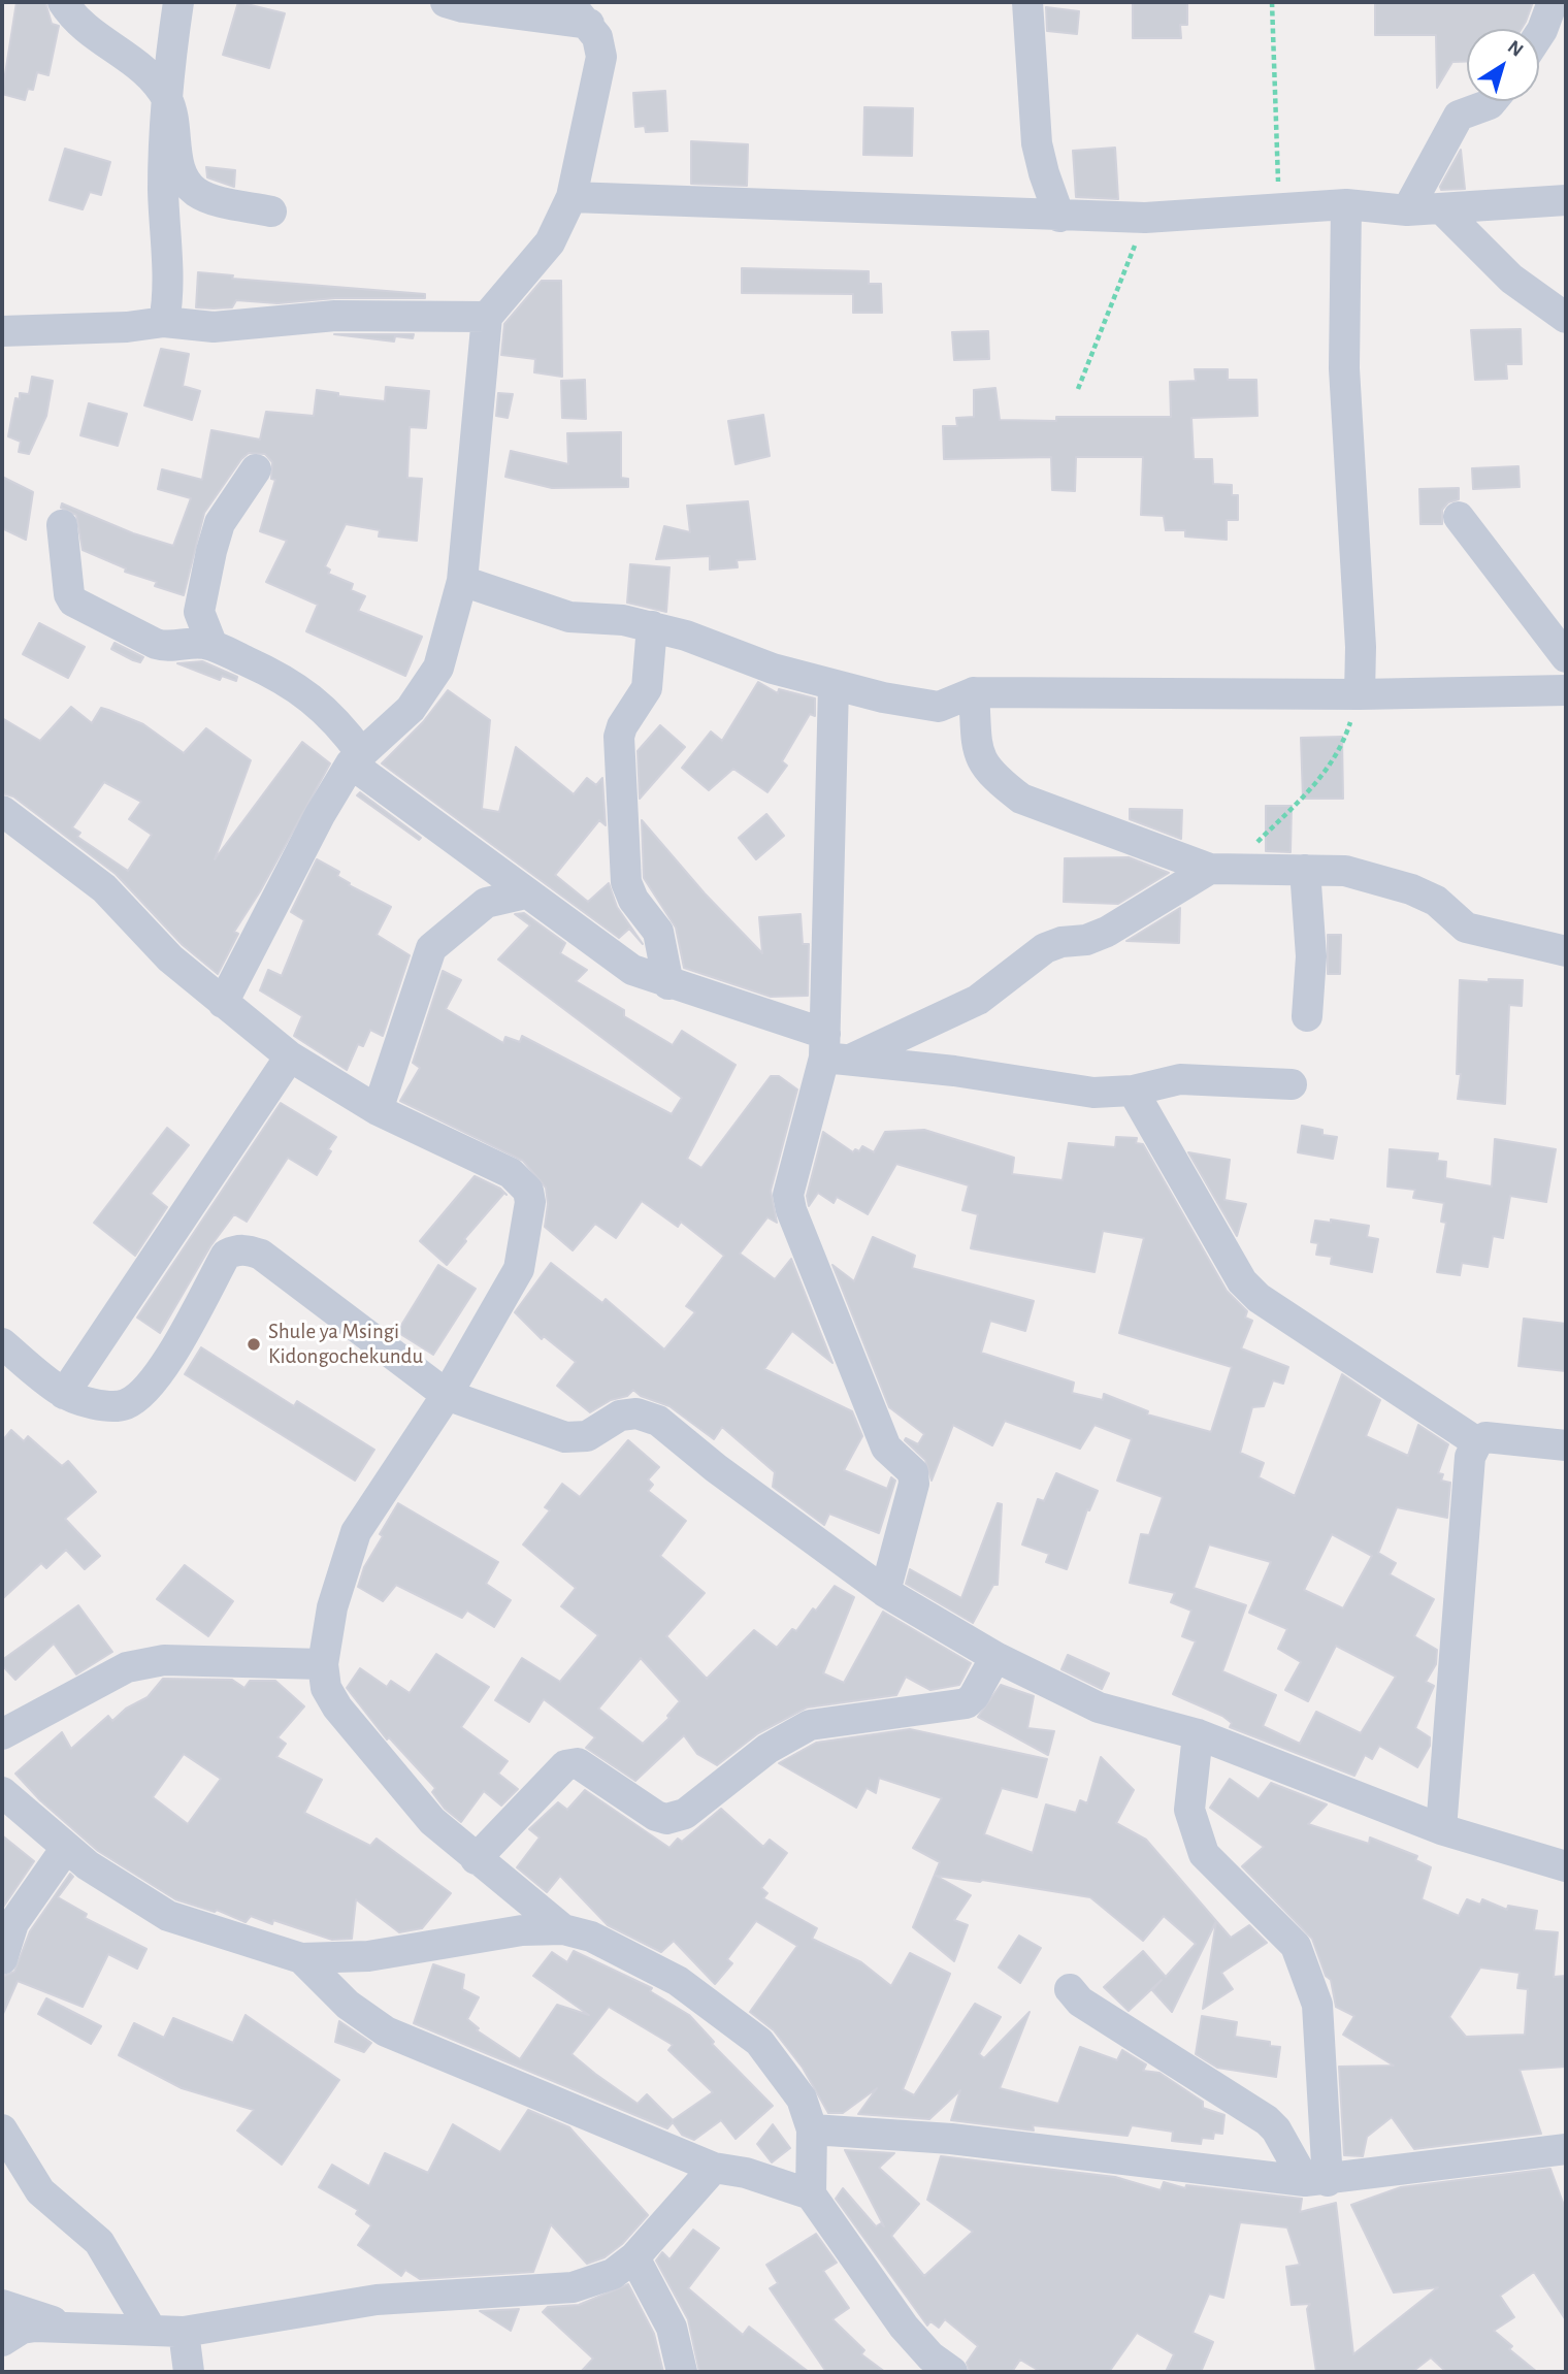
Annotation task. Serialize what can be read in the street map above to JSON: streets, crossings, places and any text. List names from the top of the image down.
{
  "places": ["Shule ya Msingi Kidongochekundu"],
  "north": "top right"
}
